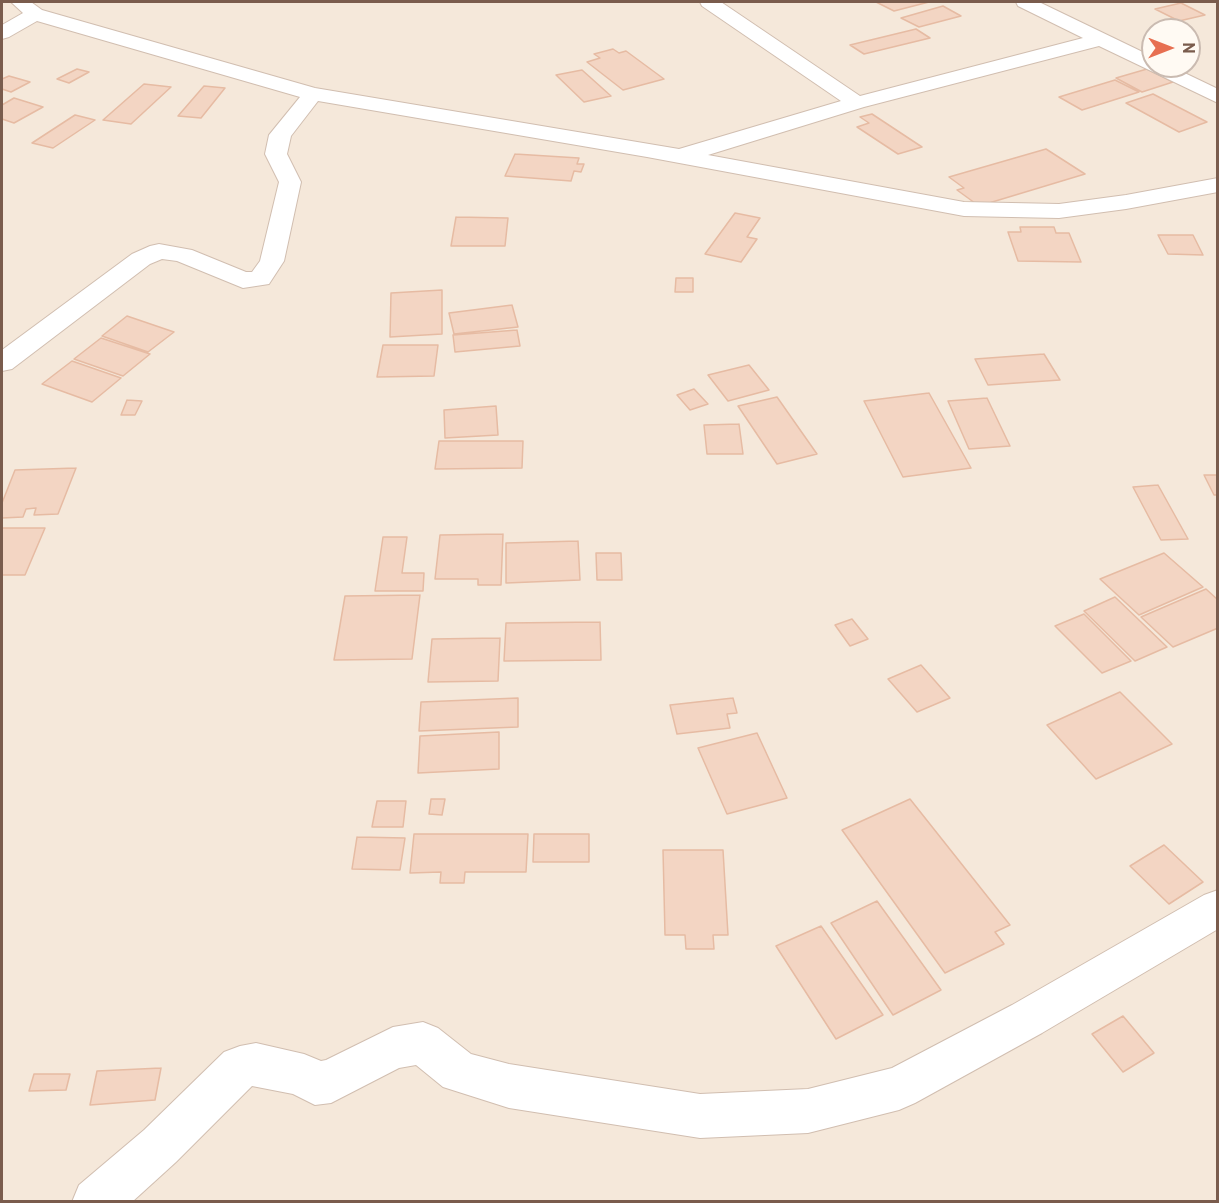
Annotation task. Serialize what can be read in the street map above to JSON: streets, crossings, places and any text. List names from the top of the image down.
{
  "north": "right"
}
